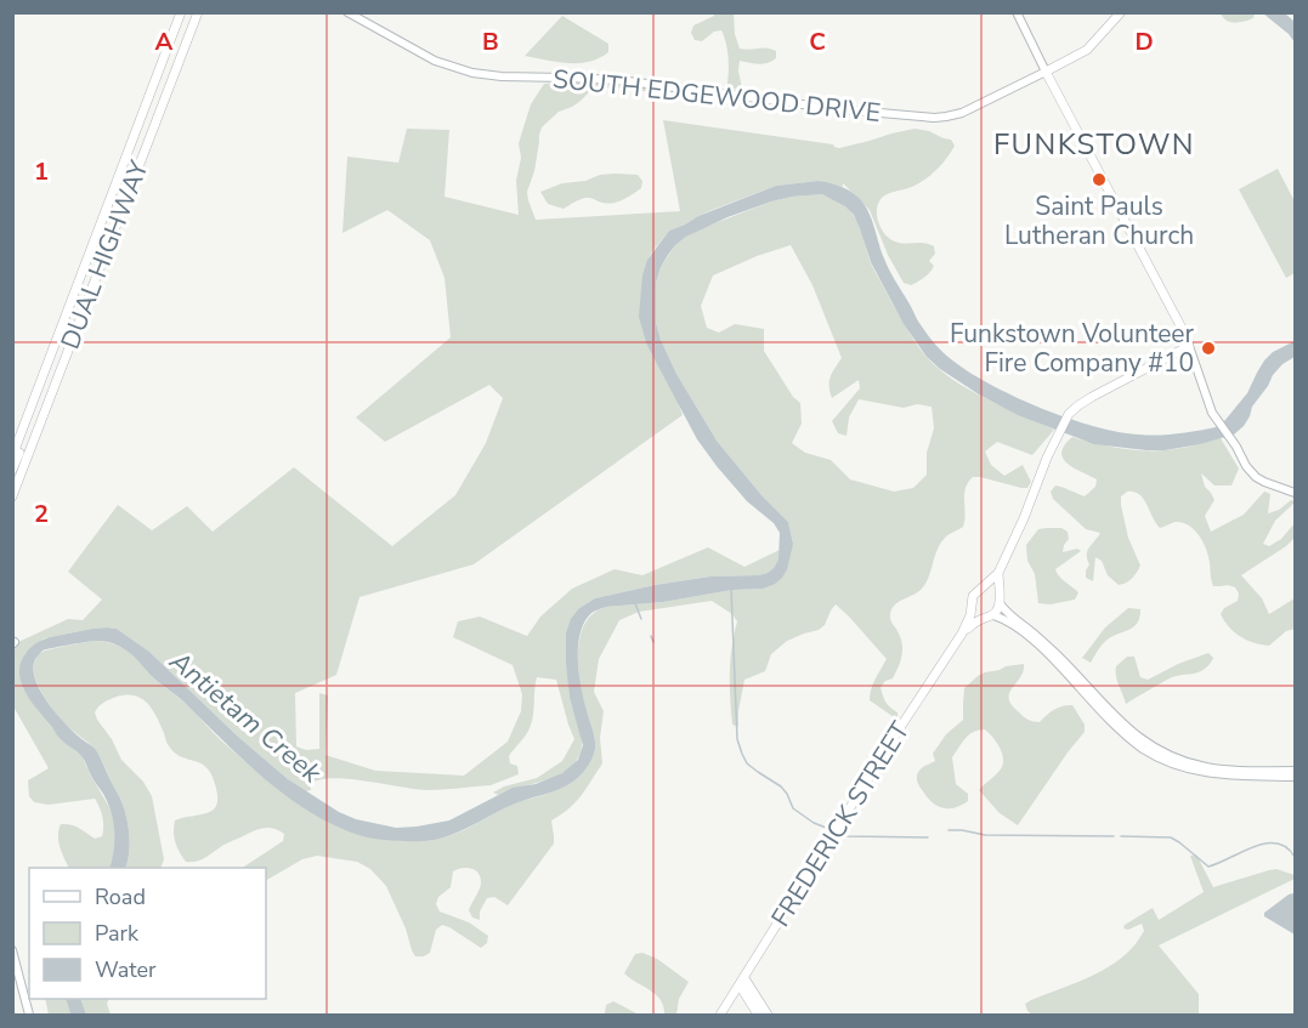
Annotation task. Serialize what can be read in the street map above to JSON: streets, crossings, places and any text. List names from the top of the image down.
{
  "streets": {
    "main road": ["SOUTH EDGEWOOD DRIVE", "DUAL HIGHWAY", "FREDERICK STREET"]
  },
  "districts": ["FUNKSTOWN"],
  "water": ["Antietam Creek"],
  "places": ["Saint Pauls Lutheran Church", "Funkstown Volunteer Fire Company #10"],
  "legend": ["Road", "Park", "Water"],
  "grid": {
    "columns": [
      "A",
      "B",
      "C",
      "D"
    ],
    "rows": ["1", "2"]
  }
}
